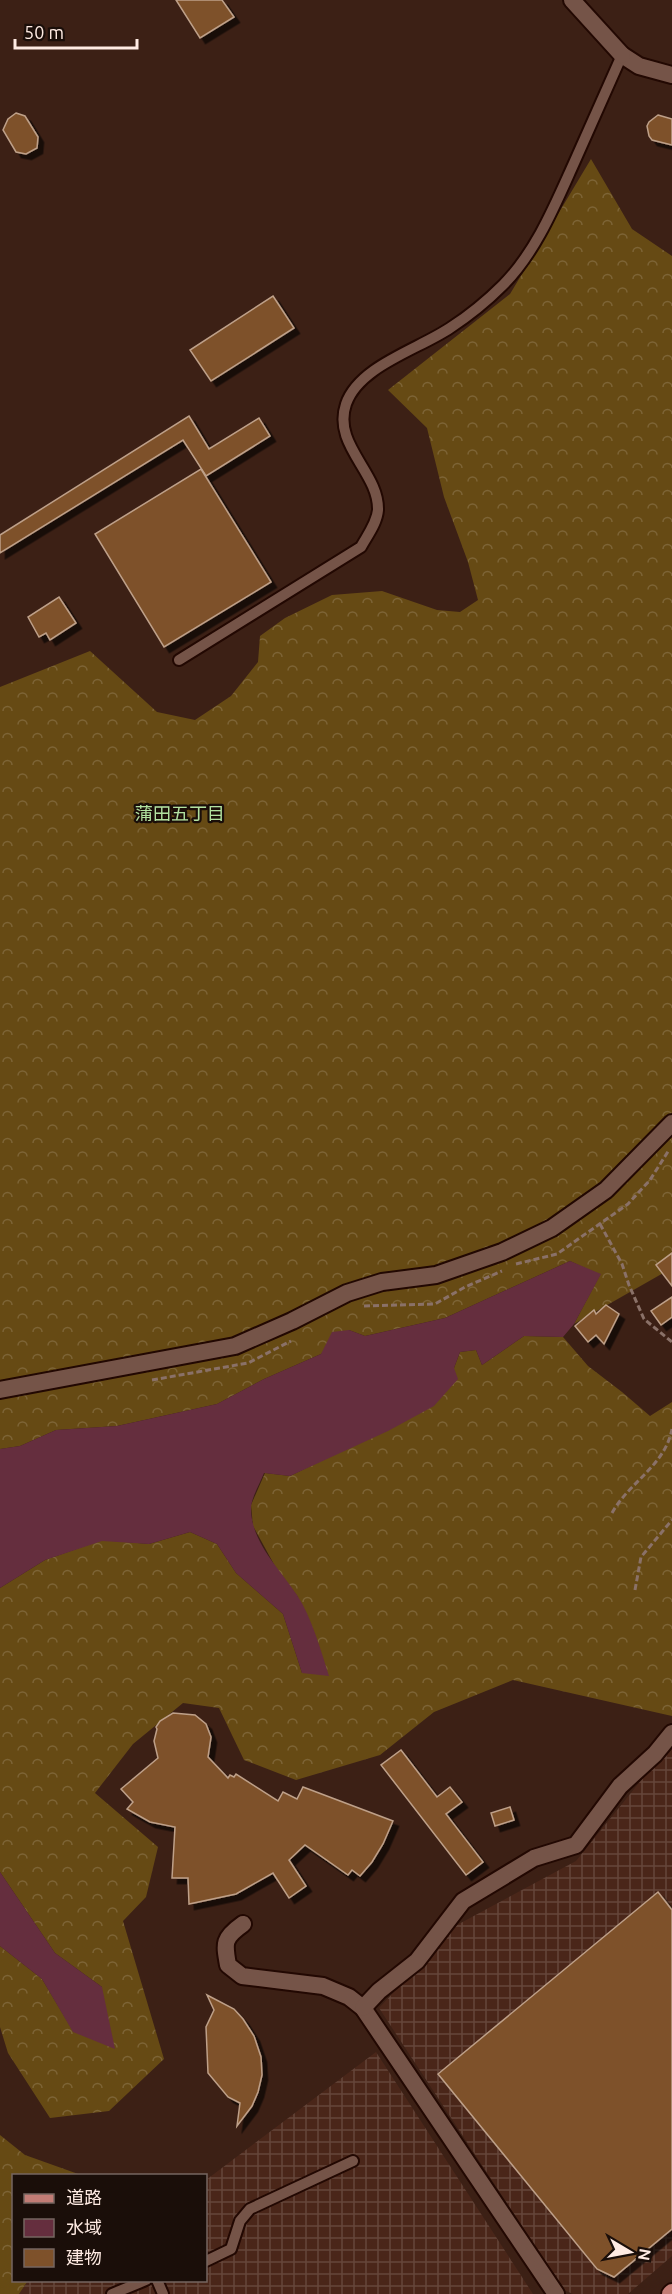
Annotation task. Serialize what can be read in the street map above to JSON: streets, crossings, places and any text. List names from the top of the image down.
{
  "districts": ["蒲田五丁目"],
  "legend": ["道路", "水域", "建物"],
  "scale_bar": "50 m",
  "north": "right"
}
